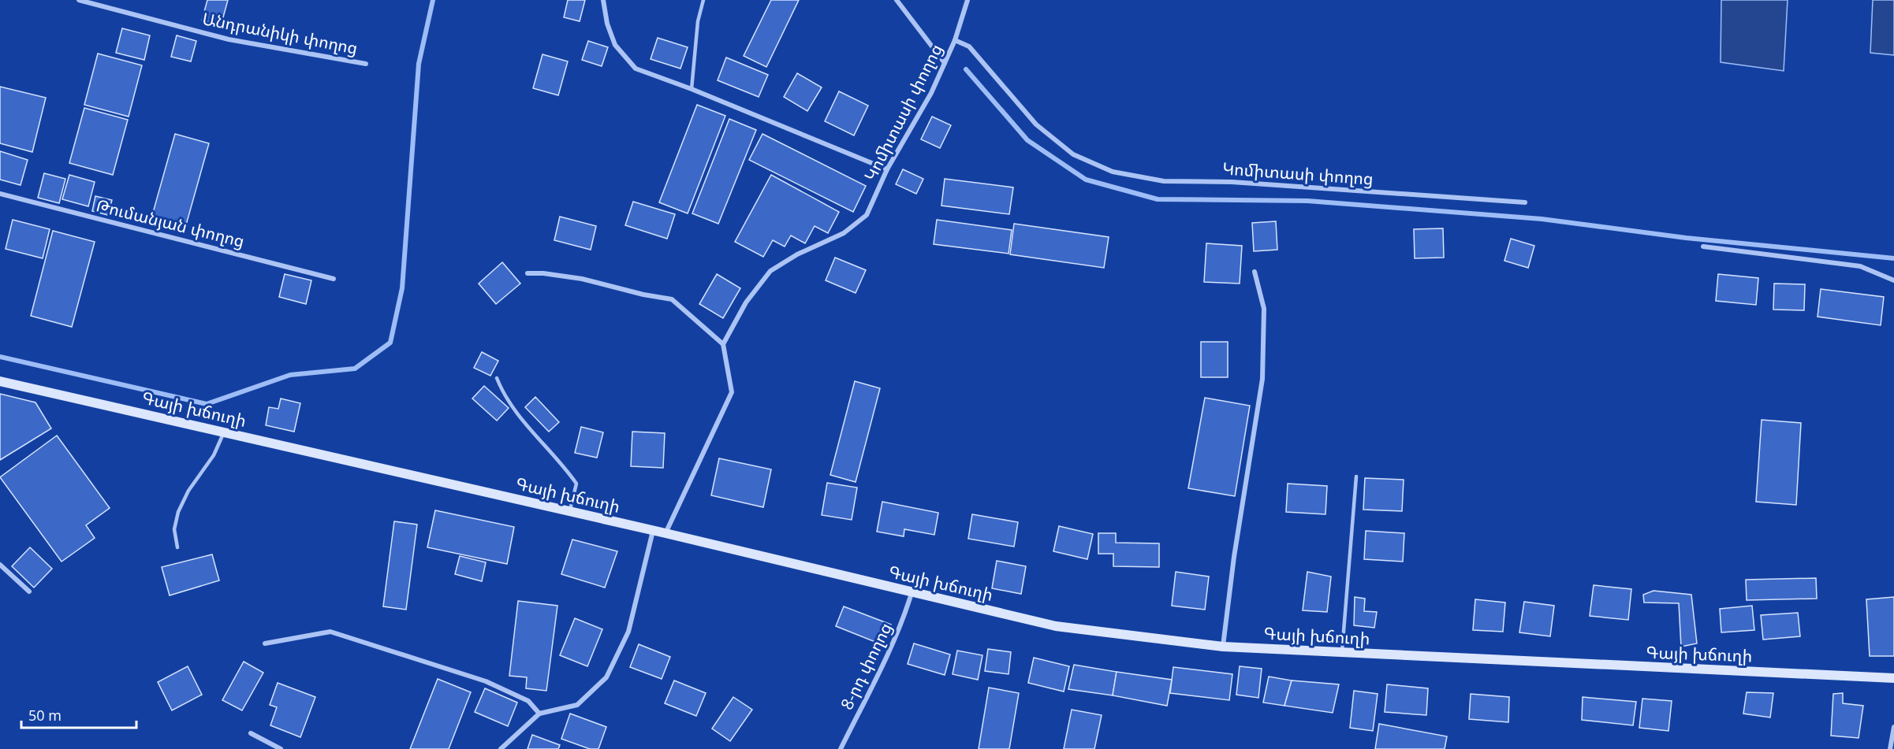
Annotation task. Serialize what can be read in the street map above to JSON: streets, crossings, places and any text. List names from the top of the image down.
{
  "streets": {
    "main road": ["Գայի խճուղի"],
    "street": [
      "Անդրանիկի փողոց",
      "Կոմիտասի փողոց",
      "Թումանյան փողոց",
      "8-րդ փողոց"
    ]
  },
  "crossings": [
    ["Գայի խճուղի", "8-րդ փողոց"]
  ],
  "scale_bar": "50 m"
}
